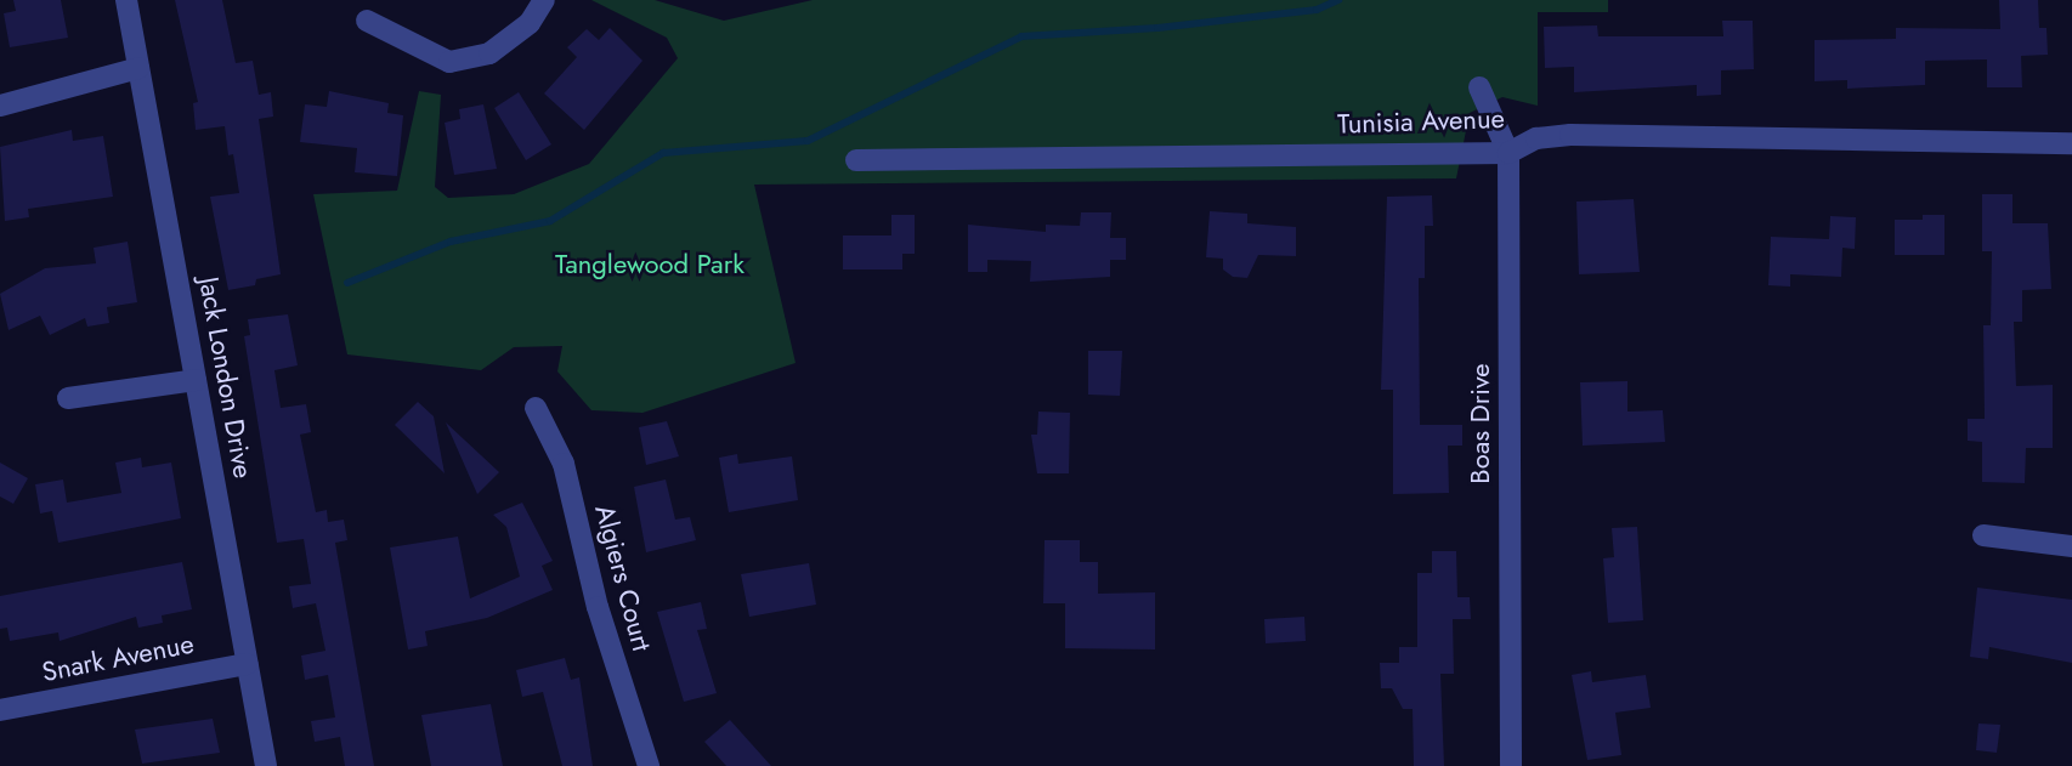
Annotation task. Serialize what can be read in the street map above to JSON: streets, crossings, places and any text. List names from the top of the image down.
{
  "streets": {
    "street": [
      "Tunisia Avenue",
      "Jack London Drive",
      "Boas Drive",
      "Algiers Court",
      "Snark Avenue"
    ]
  },
  "crossings": [
    ["Tunisia Avenue", "Boas Drive"],
    ["Jack London Drive", "Snark Avenue"]
  ],
  "parks": ["Tanglewood Park"]
}
